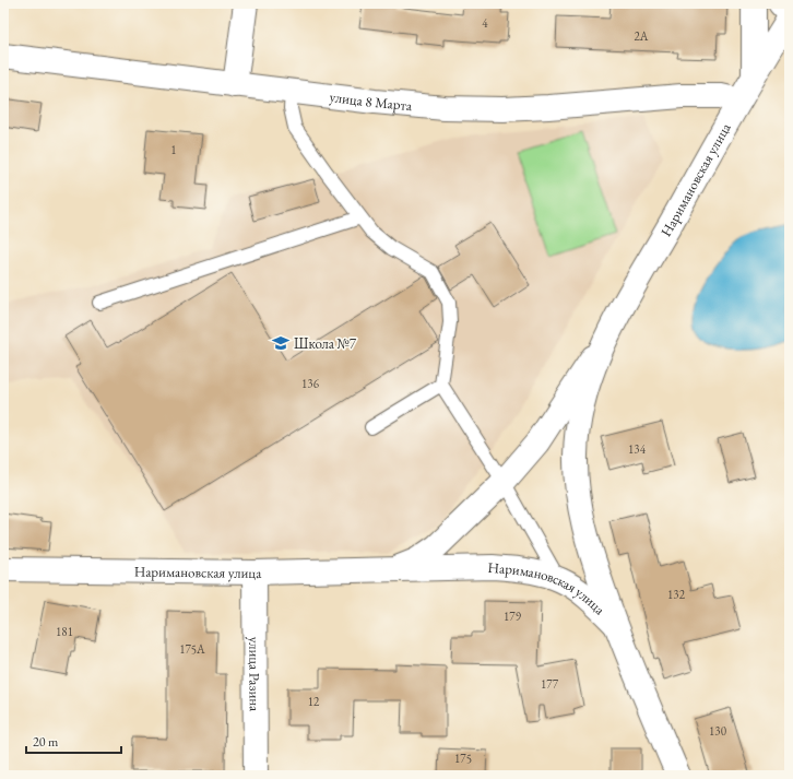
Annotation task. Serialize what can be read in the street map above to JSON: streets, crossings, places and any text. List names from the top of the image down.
{
  "streets": {
    "street": ["улица 8 Марта", "Наримановская улица", "улица Разина"]
  },
  "crossings": [
    ["улица 8 Марта", "Наримановская улица"],
    ["Наримановская улица", "улица Разина"]
  ],
  "places": {
    "school or university": ["Школа №7"]
  },
  "house_numbers": [
    "4",
    "2А",
    "1",
    "136",
    "134",
    "132",
    "179",
    "181",
    "175А",
    "177",
    "12",
    "130",
    "175"
  ],
  "scale_bar": "20 m"
}
